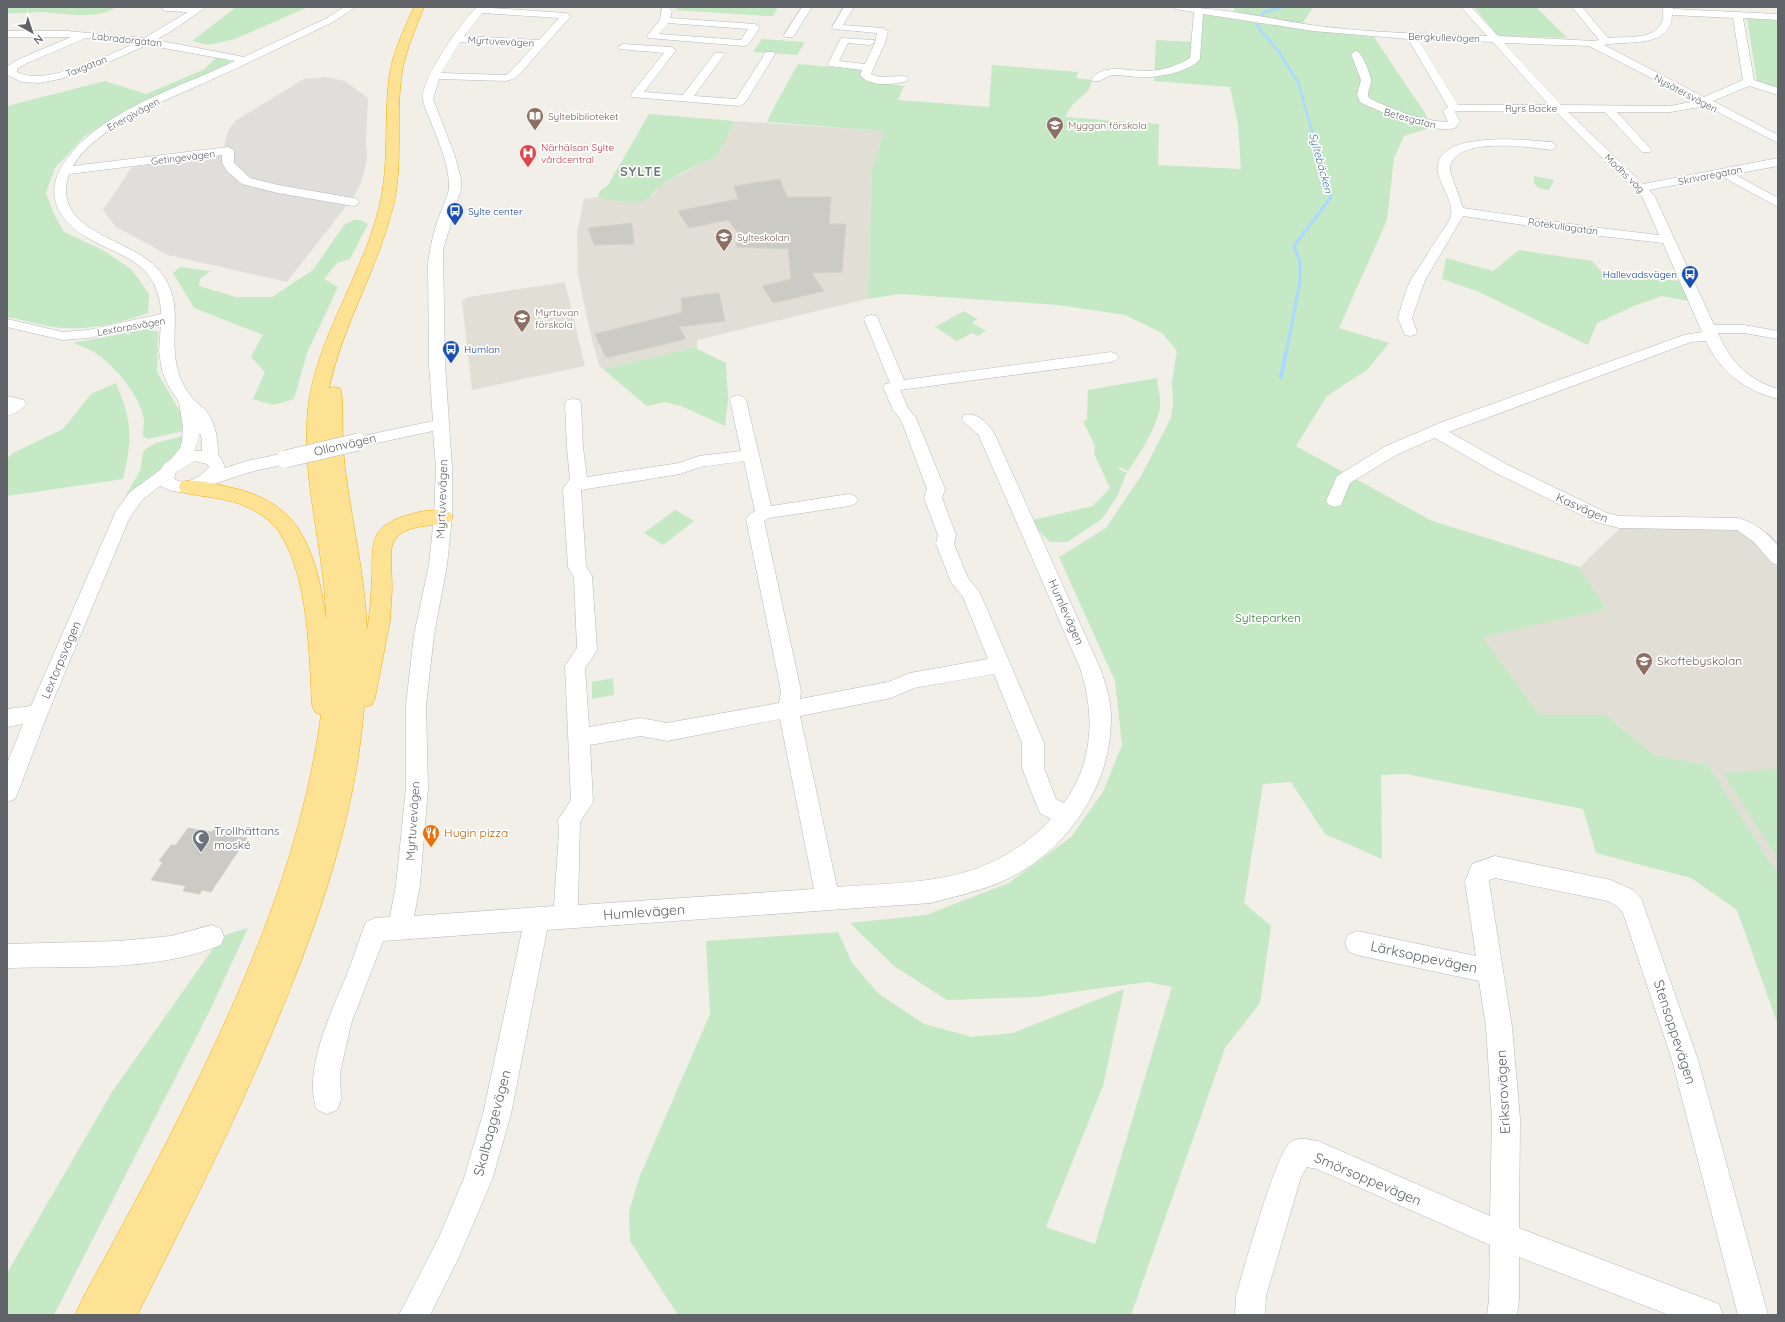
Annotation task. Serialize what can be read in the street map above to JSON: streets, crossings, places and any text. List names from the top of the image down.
{
  "streets": {
    "street": [
      "Bergkullevägen",
      "Labradorgatan",
      "Myrtuvevägen",
      "Taxgatan",
      "Nysätersvägen",
      "Ryrs Backe",
      "Energivägen",
      "Betesgatan",
      "Getingevägen",
      "Modhs väg",
      "Skrivaregatan",
      "Rotekullagatan",
      "Lextorpsvägen",
      "Ollonvägen",
      "Kasvägen",
      "Humlevägen",
      "Lärksoppevägen",
      "Stensoppevägen",
      "Eriksrovägen",
      "Skalbaggevägen",
      "Smörsoppevägen"
    ]
  },
  "crossings": [
    ["Bergkullevägen", "Nysätersvägen"],
    ["Bergkullevägen", "Modhs väg"],
    ["Labradorgatan", "Taxgatan"],
    ["Labradorgatan", "Energivägen"],
    ["Myrtuvevägen", "Ollonvägen"],
    ["Myrtuvevägen", "Humlevägen"],
    ["Nysätersvägen", "Ryrs Backe"],
    ["Ryrs Backe", "Betesgatan"],
    ["Ryrs Backe", "Modhs väg"],
    ["Energivägen", "Getingevägen"],
    ["Energivägen", "Lextorpsvägen"],
    ["Modhs väg", "Skrivaregatan"],
    ["Modhs väg", "Rotekullagatan"],
    ["Lextorpsvägen", "Ollonvägen"],
    ["Humlevägen", "Skalbaggevägen"],
    ["Lärksoppevägen", "Eriksrovägen"],
    ["Stensoppevägen", "Eriksrovägen"],
    ["Eriksrovägen", "Smörsoppevägen"]
  ],
  "districts": ["SYLTE"],
  "water": ["Syltebäcken"],
  "parks": ["Sylteparken"],
  "places": {
    "library": ["Syltebiblioteket"],
    "school or university": [
      "Myggan förskola",
      "Sylteskolan",
      "Myrtuvan förskola",
      "Skoftebyskolan"
    ],
    "hospital": ["Närhälsan Sylte vårdcentral"],
    "bus stop": ["Sylte center", "Hallevadsvägen", "Humlan"],
    "restaurant": ["Hugin pizza"],
    "mosque": ["Trollhättans moské"]
  },
  "north": "bottom right"
}
